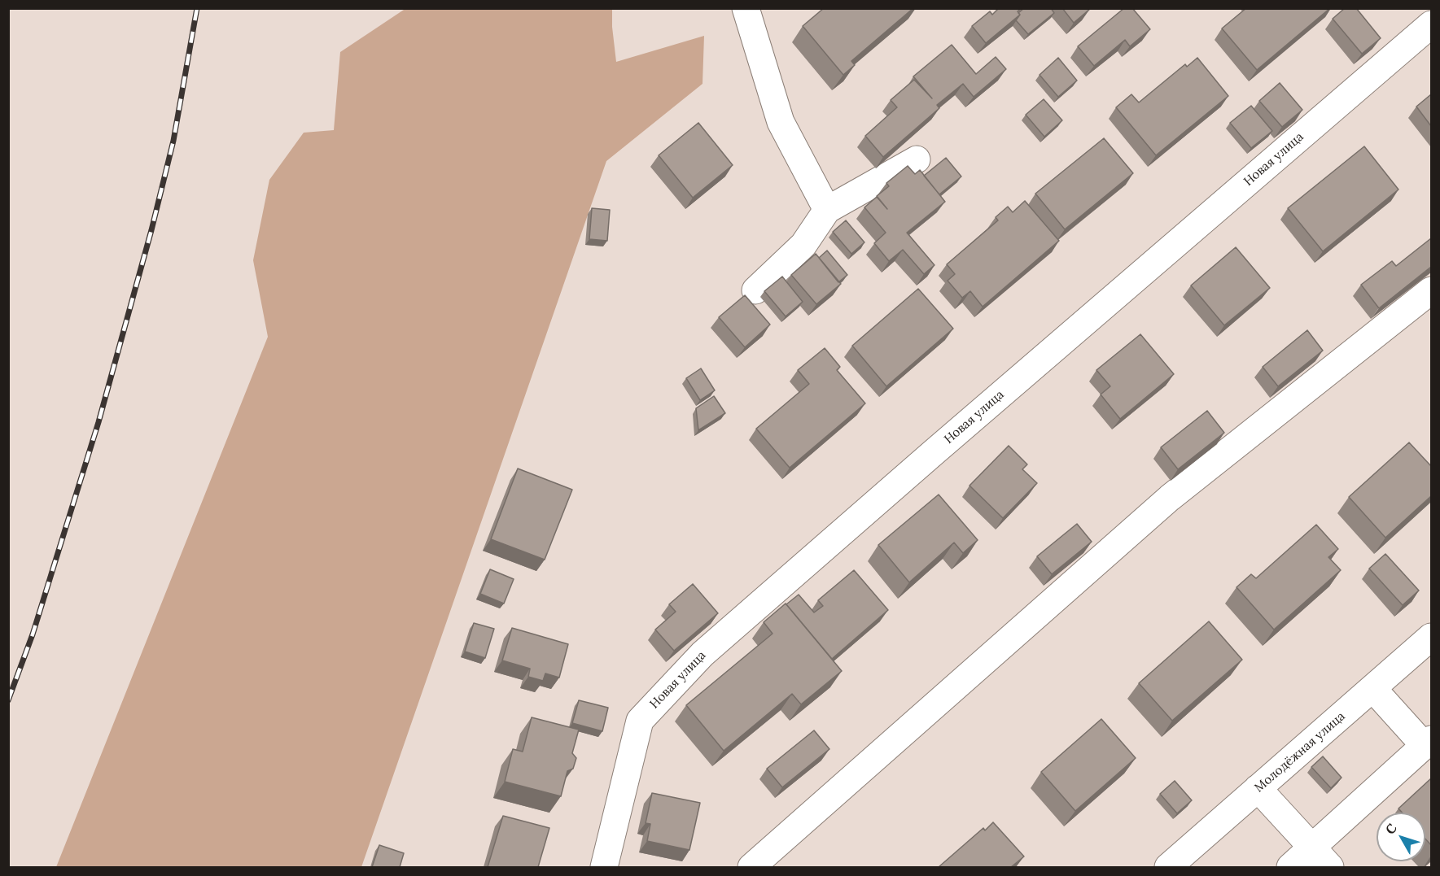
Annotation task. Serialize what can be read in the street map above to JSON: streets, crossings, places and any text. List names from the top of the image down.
{
  "streets": {
    "street": ["Новая улица", "Молодёжная улица"]
  },
  "north": "top left"
}
